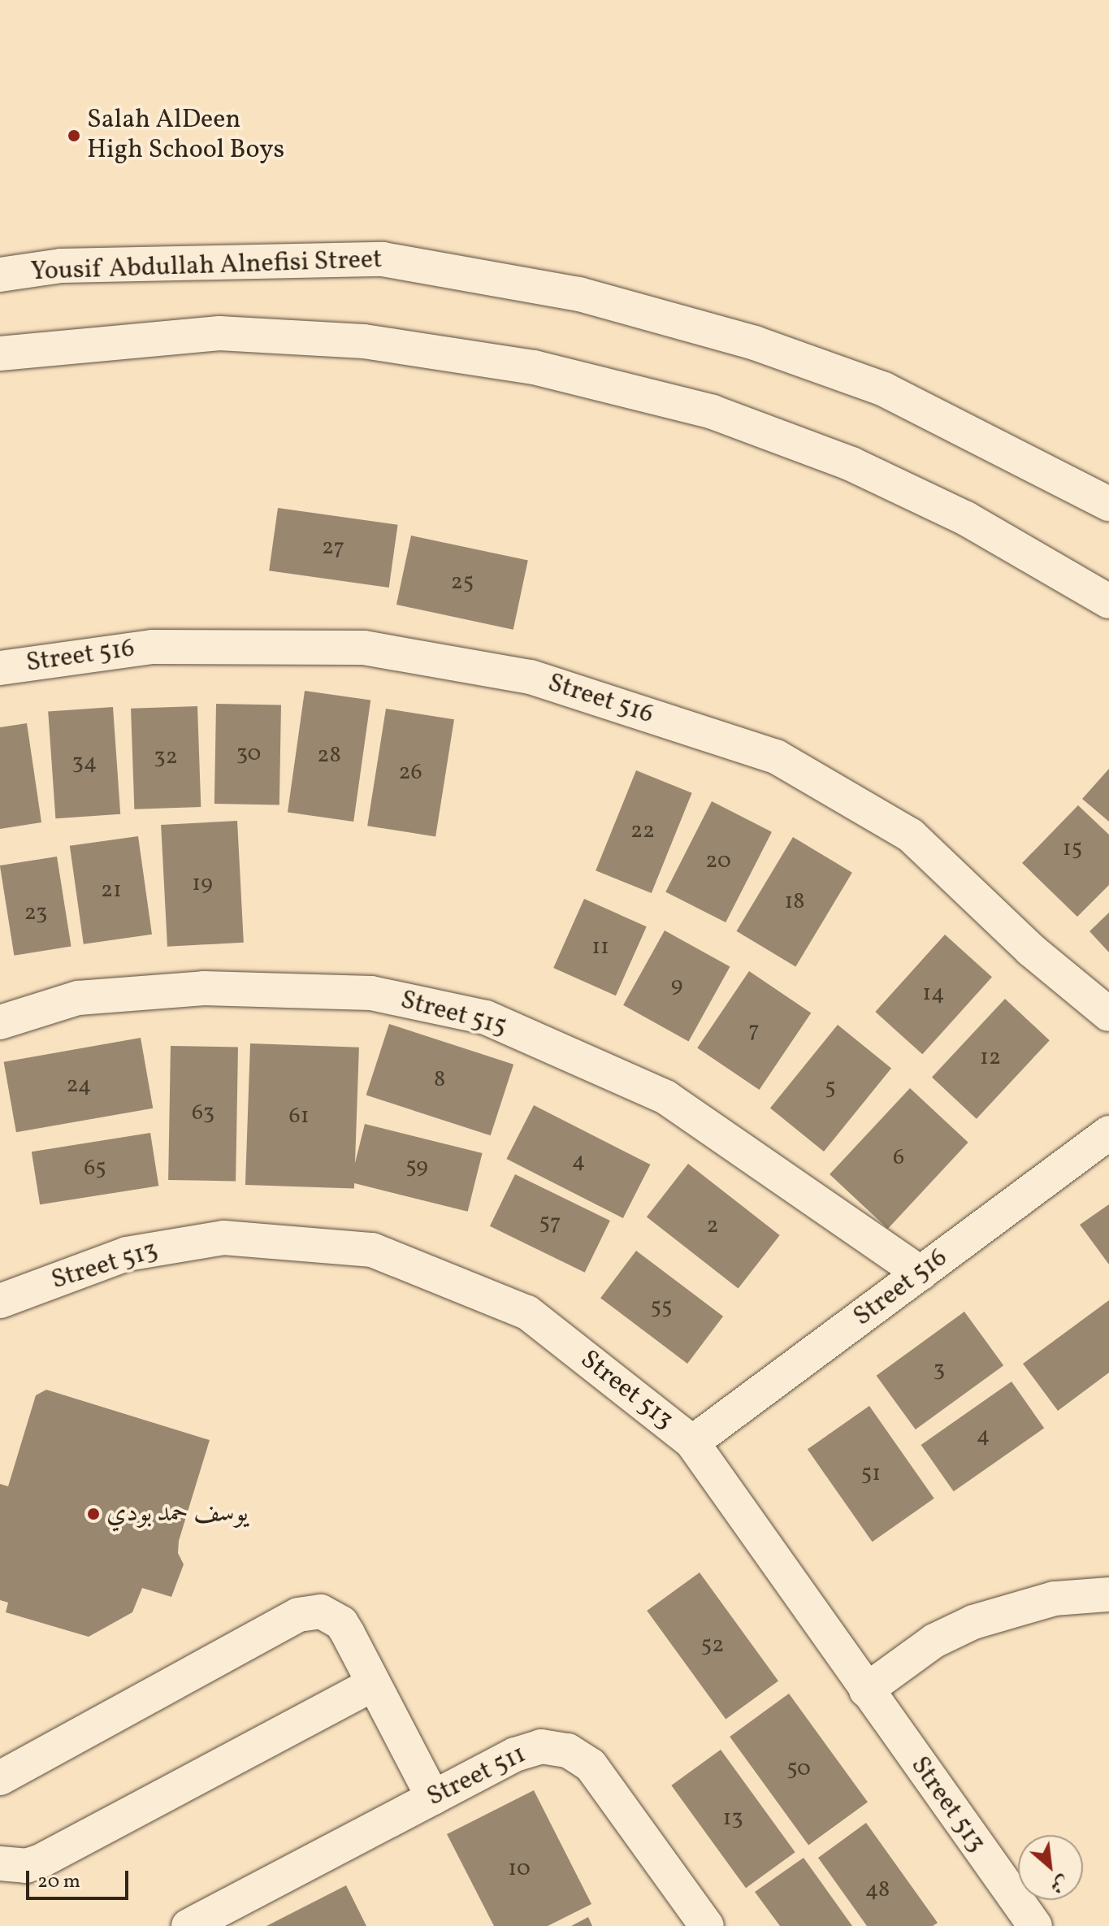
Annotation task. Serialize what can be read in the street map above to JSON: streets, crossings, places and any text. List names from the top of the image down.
{
  "streets": {
    "street": [
      "Yousif Abdullah Alnefisi Street",
      "Street 516",
      "Street 515",
      "Street 513",
      "Street 511"
    ]
  },
  "crossings": [
    ["Street 516", "Street 515"],
    ["Street 516", "Street 513"]
  ],
  "places": ["Salah AlDeen High School Boys", "يوسف حمد بودي"],
  "house_numbers": [
    "27",
    "25",
    "30",
    "28",
    "32",
    "34",
    "26",
    "22",
    "15",
    "20",
    "19",
    "21",
    "18",
    "23",
    "11",
    "9",
    "14",
    "7",
    "12",
    "8",
    "24",
    "5",
    "63",
    "61",
    "6",
    "4",
    "59",
    "65",
    "57",
    "2",
    "55",
    "3",
    "4",
    "51",
    "52",
    "50",
    "13",
    "10",
    "48"
  ],
  "scale_bar": "20 m",
  "north": "bottom right"
}
